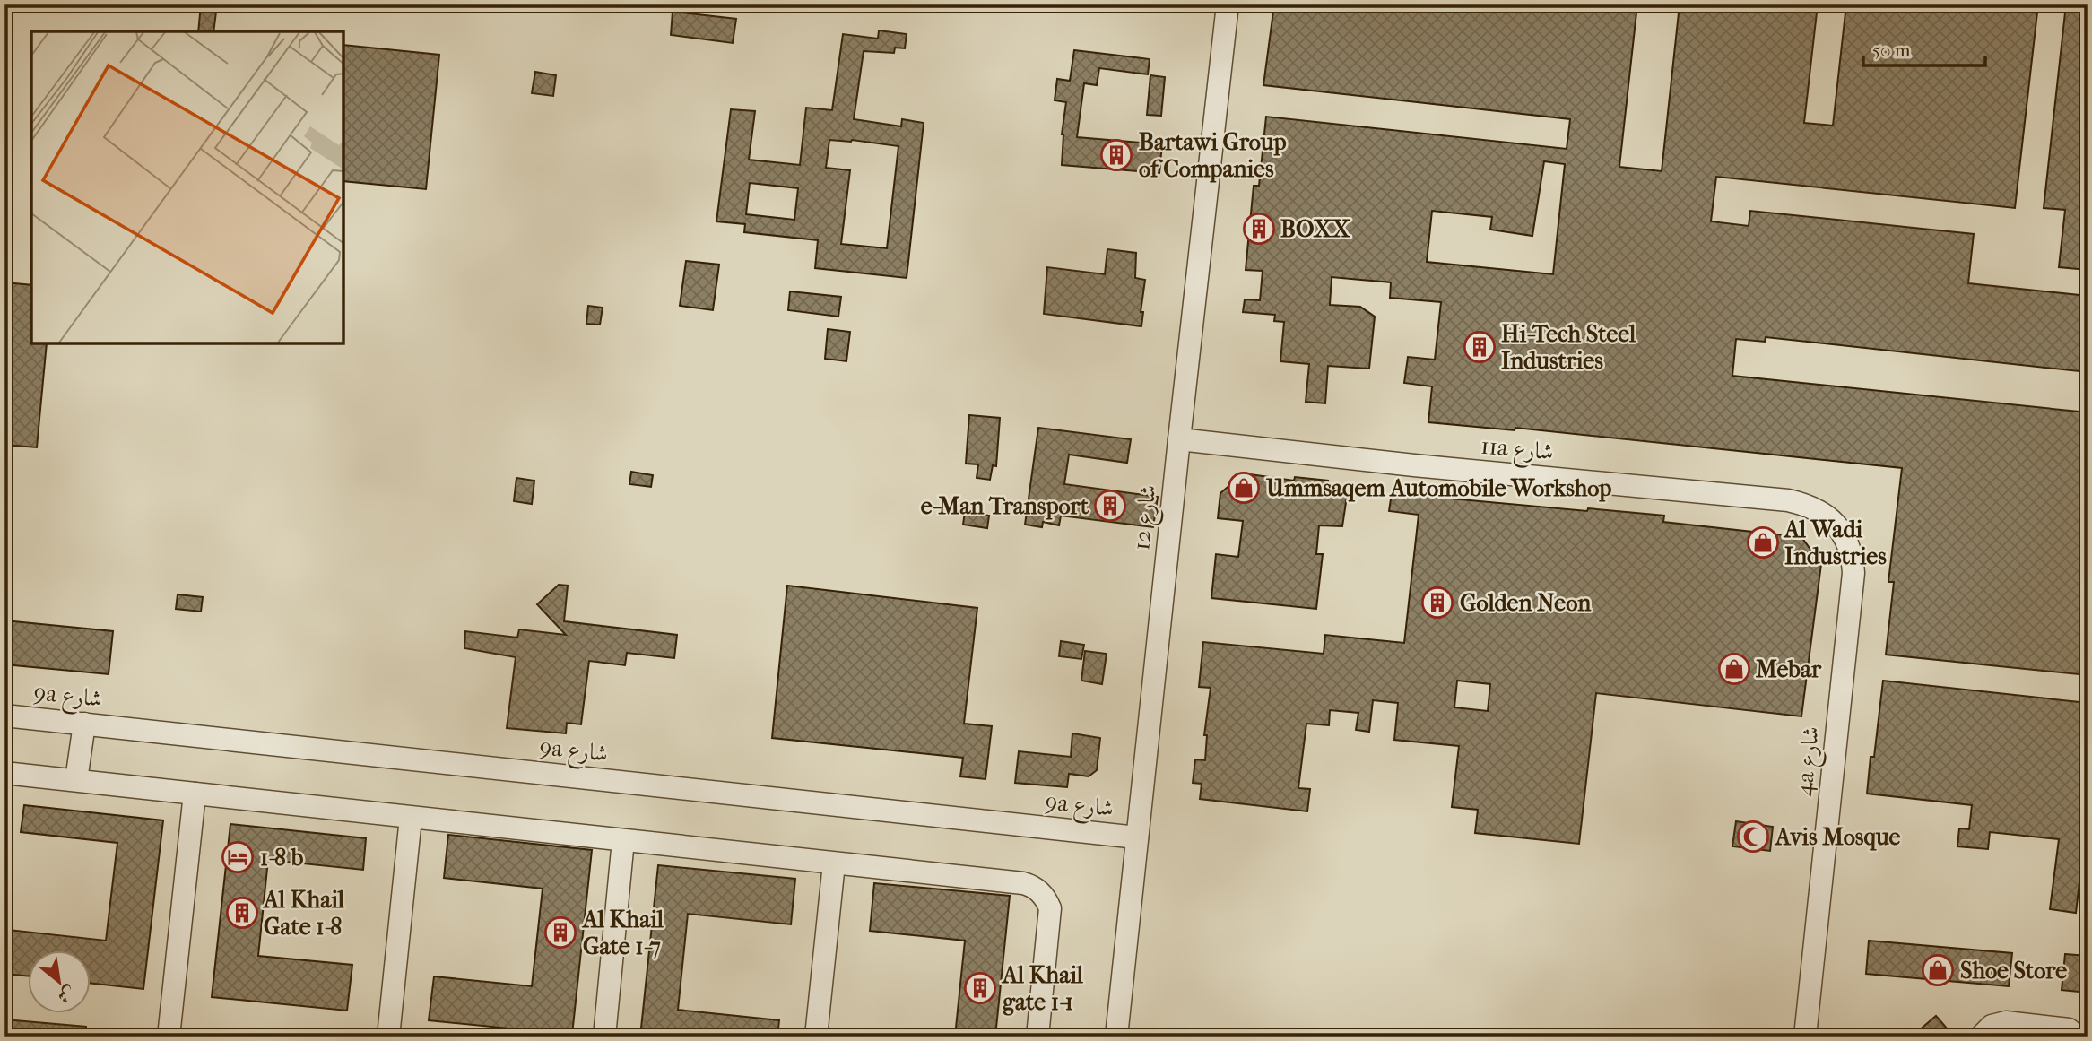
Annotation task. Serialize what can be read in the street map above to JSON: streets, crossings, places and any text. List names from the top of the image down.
{
  "streets": {
    "street": [
      "11a شارع",
      "شارع 12",
      "9a شارع",
      "4a شارع"
    ]
  },
  "crossings": [
    ["11a شارع", "شارع 12"],
    ["11a شارع", "4a شارع"],
    ["شارع 12", "9a شارع"]
  ],
  "places": {
    "building": [
      "Bartawi Group of Companies",
      "BOXX",
      "Hi-Tech Steel Industries",
      "e-Man Transport",
      "Golden Neon",
      "Al Khail Gate 1-8",
      "Al Khail Gate 1-7",
      "Al Khail gate 1-1"
    ],
    "shop": [
      "Ummsaqem Automobile Workshop",
      "Al Wadi Industries",
      "Mebar",
      "Shoe Store"
    ],
    "mosque": ["Avis Mosque"],
    "hotel": ["1-8 b"]
  },
  "scale_bar": "50 m",
  "north": "bottom right"
}
